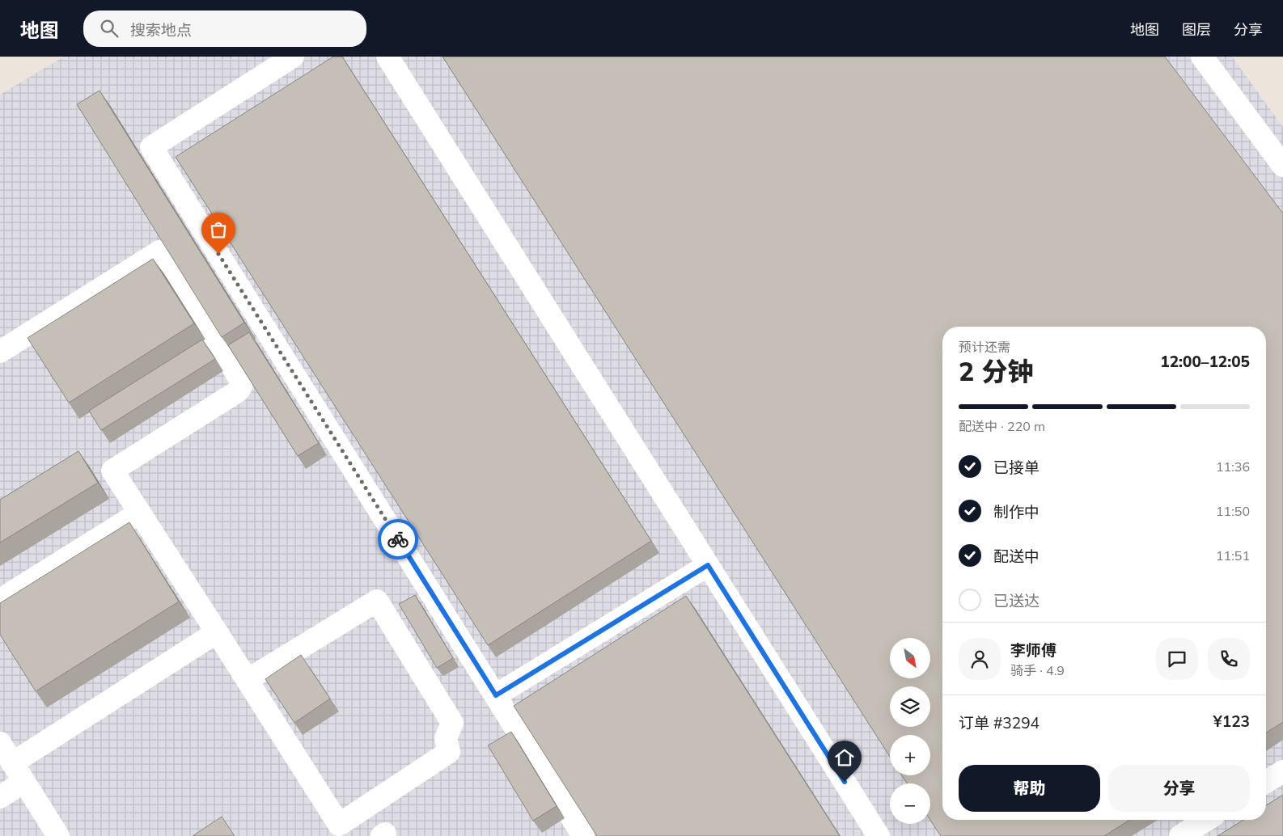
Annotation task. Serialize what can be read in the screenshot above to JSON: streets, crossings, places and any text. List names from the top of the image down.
{
  "north": "bottom right",
  "page": {
    "header": "地图",
    "search": "搜索地点",
    "nav": ["地图", "图层", "分享"],
    "heading": ["2 分钟", "预计还需", "12:00–12:05"],
    "panel": [
      "李师傅",
      "骑手 · 4.9",
      "订单 #3294",
      "¥123"
    ],
    "bar": "配送中 · 220 m",
    "list": [
      ["已接单", "11:36"],
      ["制作中", "11:50"],
      ["配送中", "11:51"],
      "已送达"
    ],
    "map_buttons": ["+", "−"],
    "buttons": ["帮助", "分享"]
  }
}
